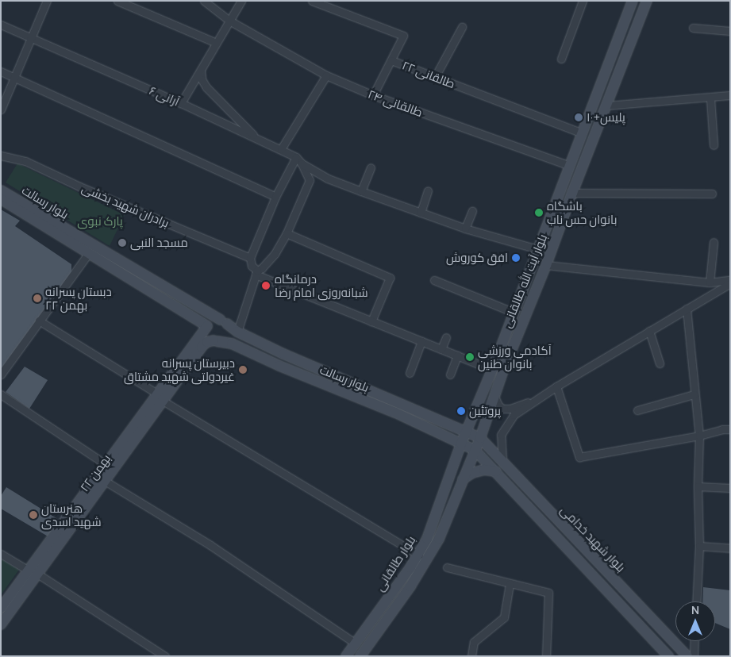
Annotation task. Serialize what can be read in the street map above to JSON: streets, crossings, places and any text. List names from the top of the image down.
{
  "streets": {
    "main road": [
      "بلوار رسالت",
      "بلوار آیت الله طالقانی",
      "۲۲ بهمن",
      "بلوار شهید خدامی",
      "بلوار طالقانی"
    ],
    "street": [
      "طالقانی ۲۲",
      "آرانی ۶",
      "طالقانی ۲۴",
      "برادران شهید بخشی"
    ]
  },
  "crossings": [
    ["طالقانی ۲۲", "بلوار آیت الله طالقانی"],
    ["طالقانی ۲۴", "بلوار آیت الله طالقانی"],
    ["بلوار رسالت", "بلوار آیت الله طالقانی"],
    ["بلوار رسالت", "۲۲ بهمن"],
    ["بلوار رسالت", "بلوار شهید خدامی"],
    ["بلوار رسالت", "بلوار طالقانی"],
    ["بلوار آیت الله طالقانی", "بلوار شهید خدامی"],
    ["بلوار آیت الله طالقانی", "بلوار طالقانی"],
    ["بلوار شهید خدامی", "بلوار طالقانی"]
  ],
  "parks": ["پارک نبوی"],
  "places": [
    "پلیس+۱۰",
    "باشگاه بانوان حس ناب",
    "مسجد النبی",
    "افق کوروش",
    "درمانگاه شبانه‌روزی امام رضا",
    "دبستان پسرانه ۲۲ بهمن",
    "آکادمی ورزشی بانوان طنین",
    "دبیرستان پسرانه غیردولتی شهید مشتاق",
    "پروتئین",
    "هنرستان شهید اسدی"
  ],
  "north": "top"
}
